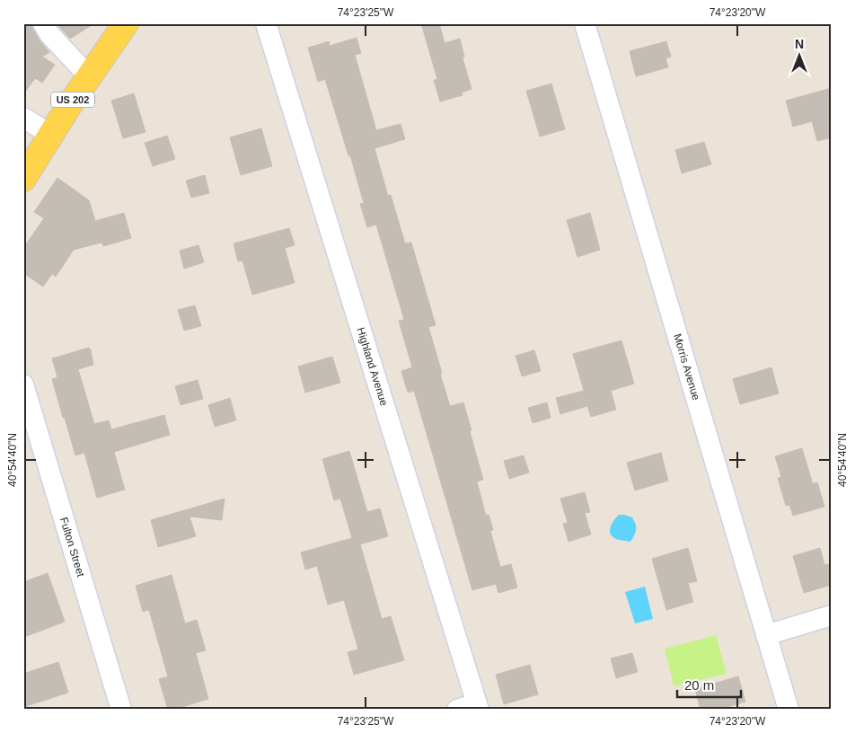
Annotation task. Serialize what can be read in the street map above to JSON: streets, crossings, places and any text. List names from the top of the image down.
{
  "streets": {
    "main road": ["US 202"],
    "street": ["Highland Avenue", "Morris Avenue", "Fulton Street"]
  },
  "scale_bar": "20 m",
  "north": "top",
  "coordinates": ["74°23'25\"W", "74°23'20\"W", "40°54'40\"N"]
}
